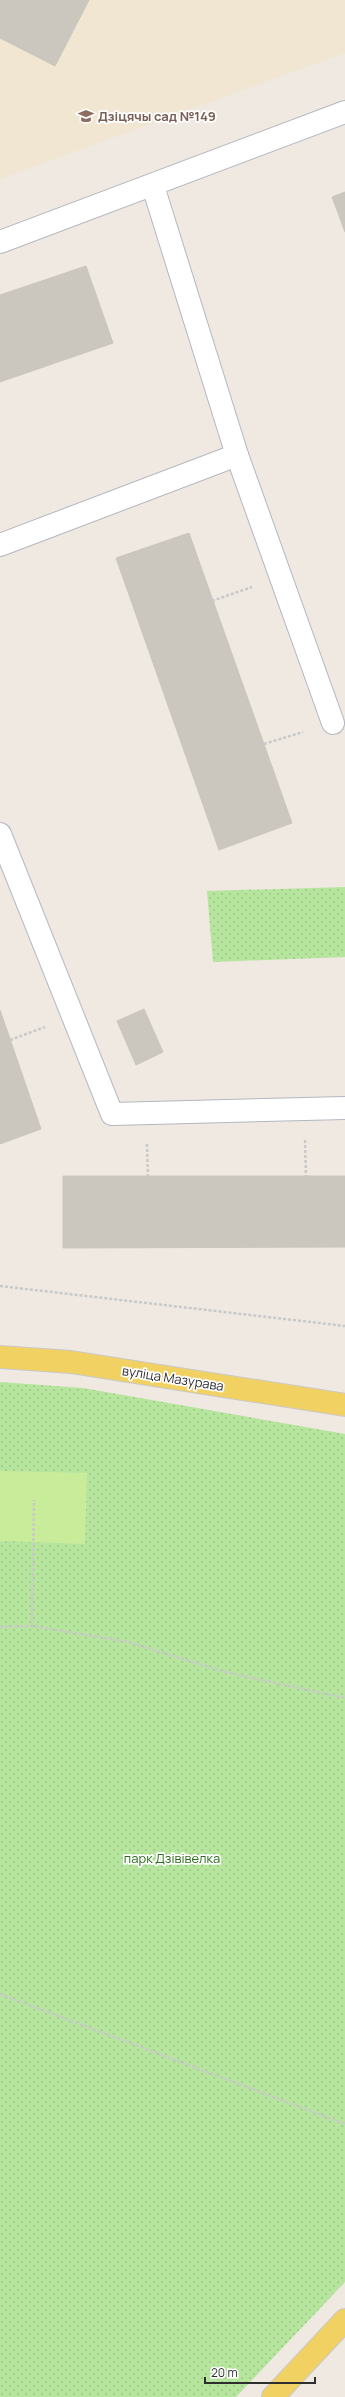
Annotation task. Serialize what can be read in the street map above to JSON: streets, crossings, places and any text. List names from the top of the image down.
{
  "streets": {
    "main road": ["вуліца Мазурава"]
  },
  "parks": ["парк Дзівівелка"],
  "places": {
    "school or university": ["Дзіцячы сад №149"]
  },
  "scale_bar": "20 m"
}
